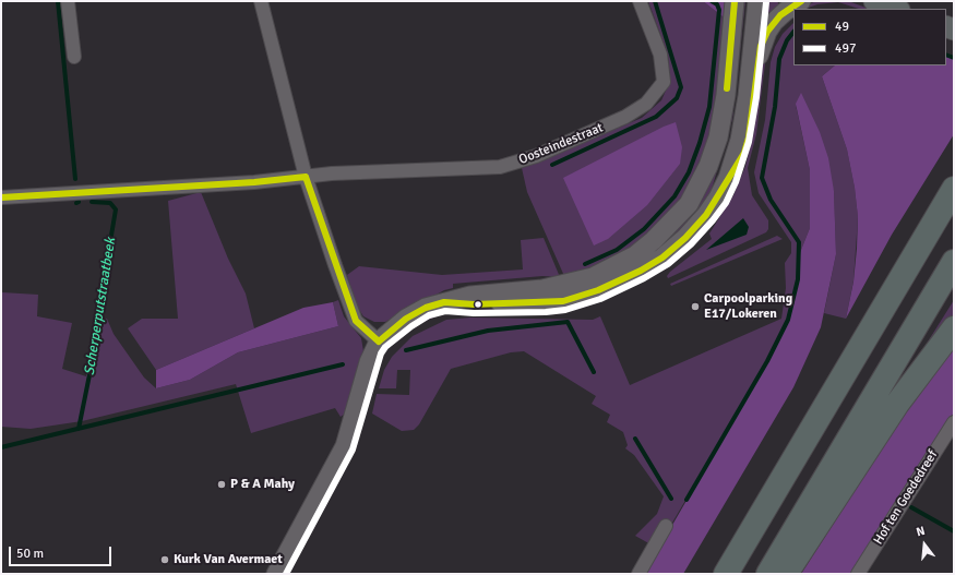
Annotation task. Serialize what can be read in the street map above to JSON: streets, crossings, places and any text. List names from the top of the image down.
{
  "streets": {
    "street": ["Oosteindestraat", "Hof ten Goededreef"]
  },
  "water": ["Scherperputstraatbeek"],
  "places": ["Carpoolparking E17/Lokeren", "P & A Mahy", "Kurk Van Avermaet"],
  "lines": ["transit line 49", "transit line 497"],
  "legend": ["49", "497"],
  "scale_bar": "50 m",
  "north": "top"
}
